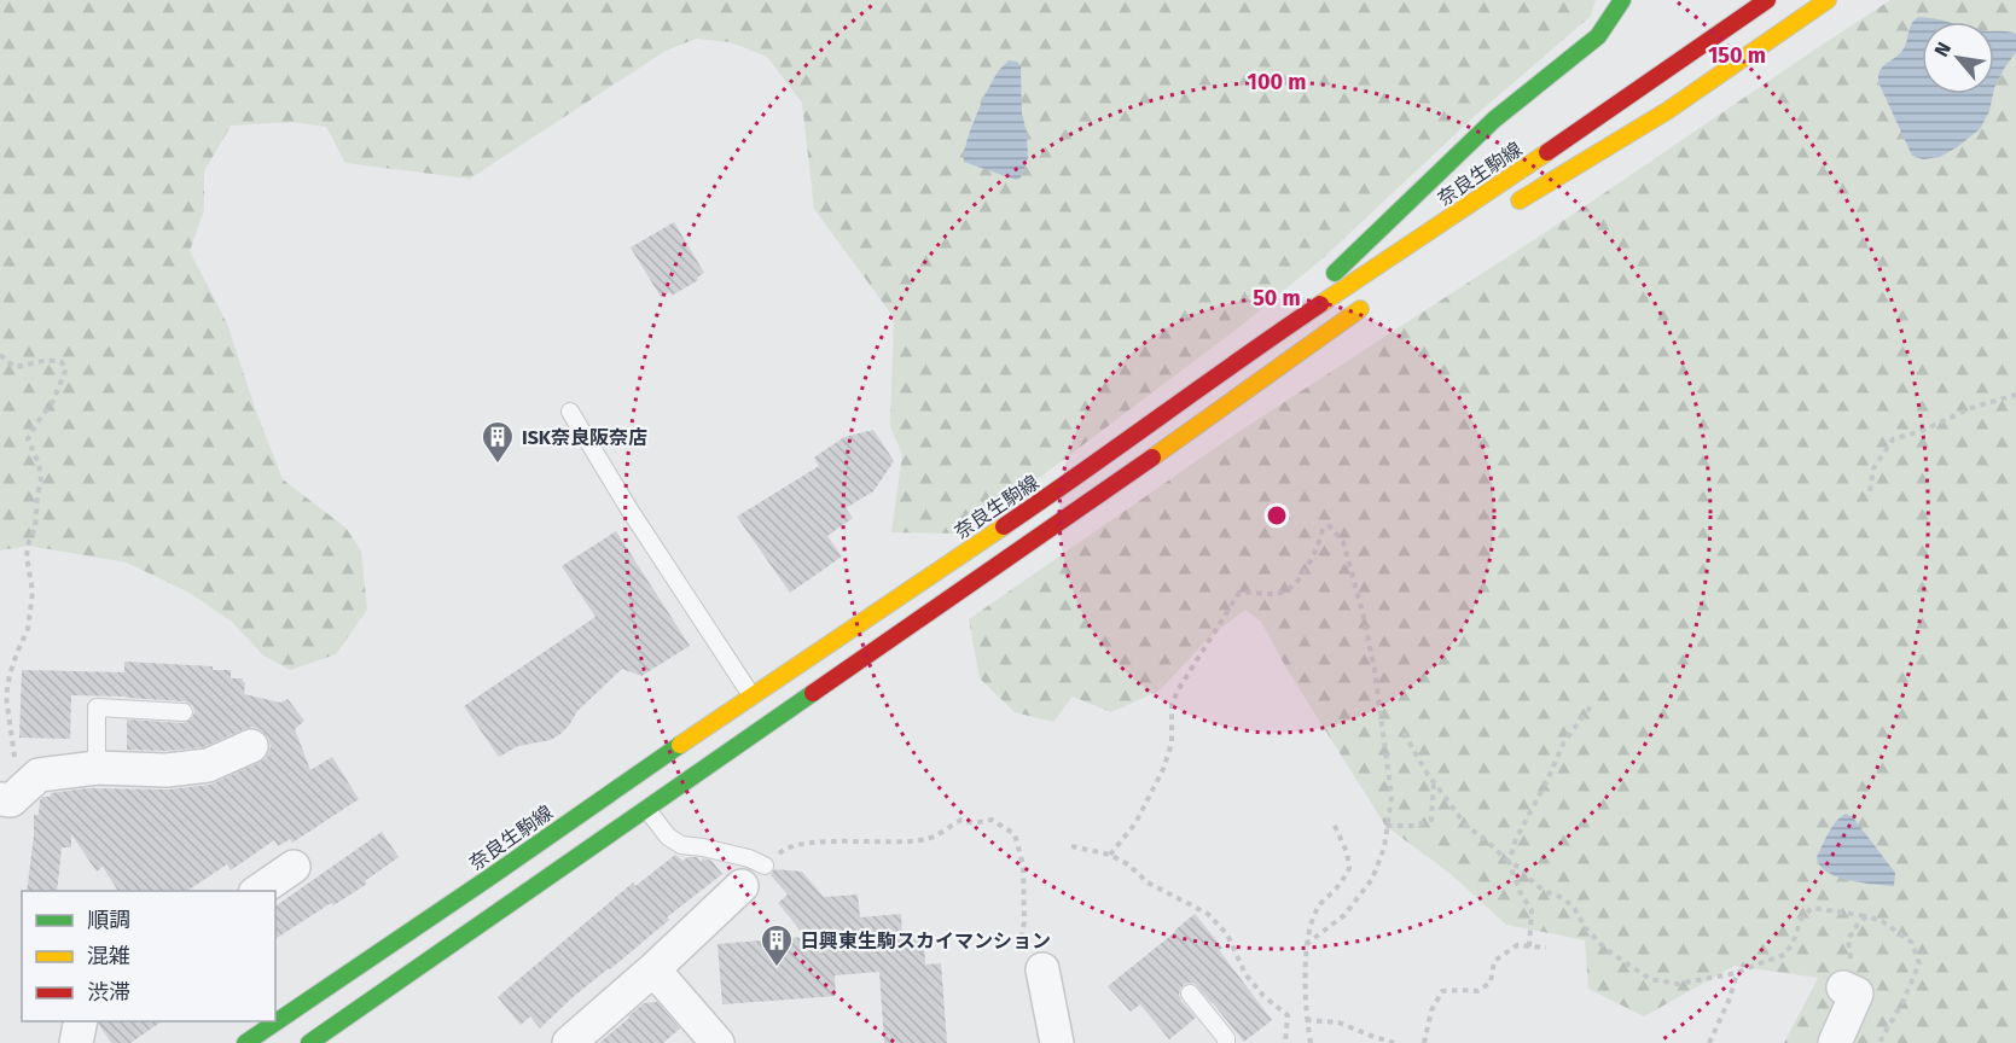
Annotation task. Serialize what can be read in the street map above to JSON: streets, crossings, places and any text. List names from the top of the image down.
{
  "streets": {
    "main road": ["奈良生駒線"]
  },
  "places": {
    "building": ["ISK奈良阪奈店", "日興東生駒スカイマンション"]
  },
  "legend": ["順調", "混雑", "渋滞"],
  "north": "top left",
  "rings": ["150 m", "100 m", "50 m"]
}
